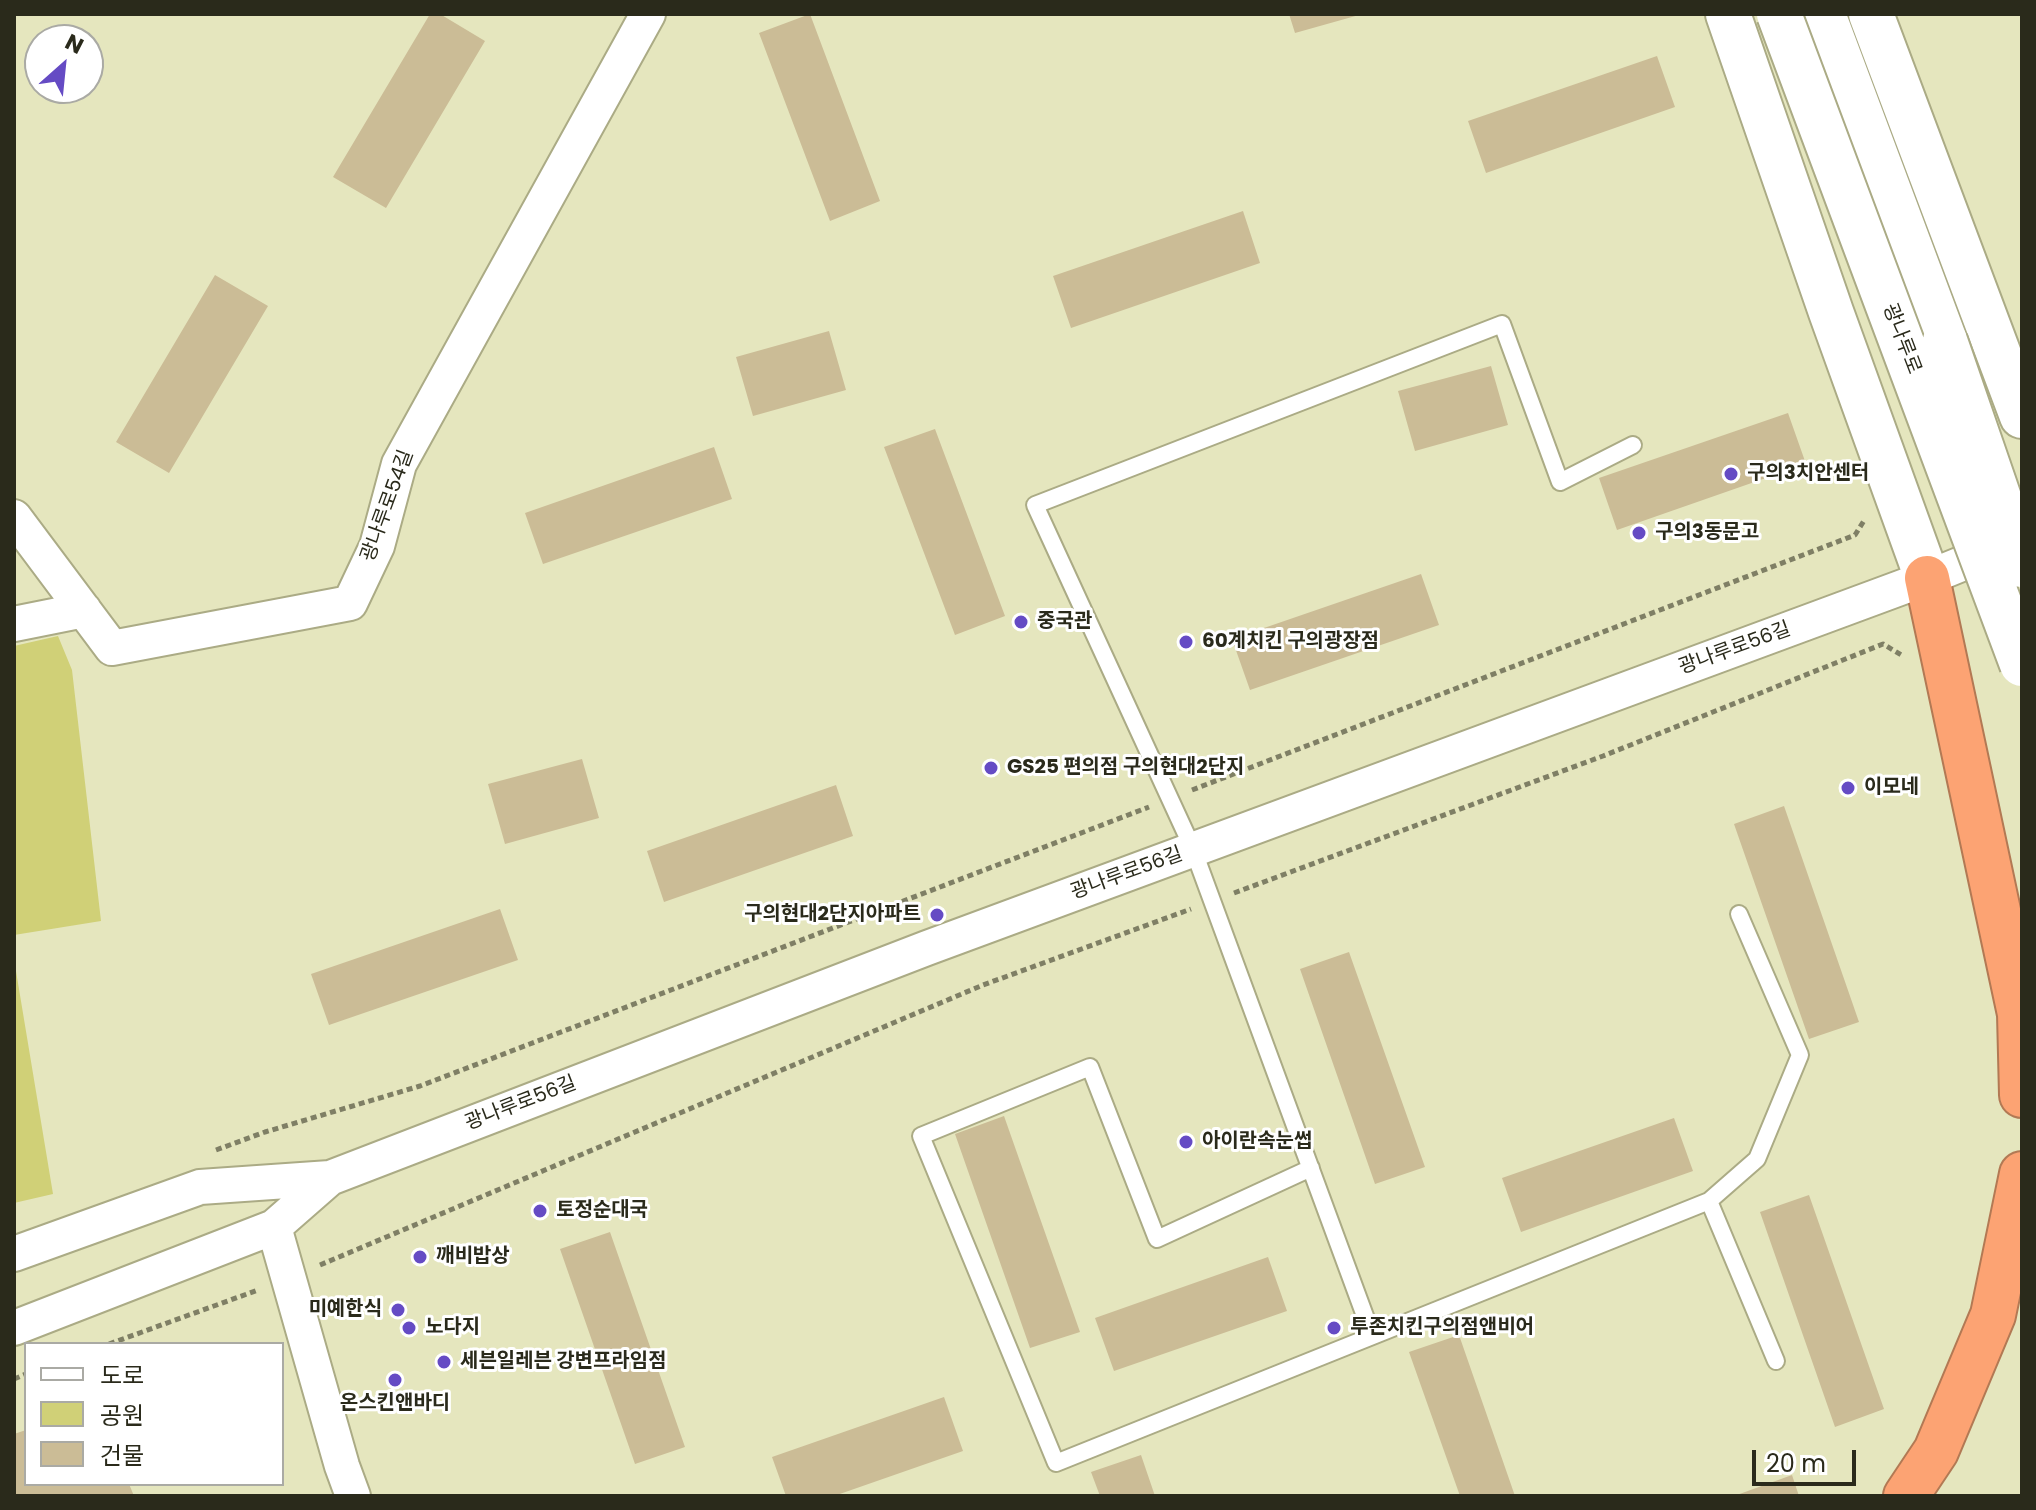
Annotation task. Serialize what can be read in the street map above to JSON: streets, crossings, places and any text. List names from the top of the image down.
{
  "streets": {
    "main road": ["광나루로"],
    "street": ["광나루로54길", "광나루로56길"]
  },
  "places": [
    "구의3치안센터",
    "구의3동문고",
    "중국관",
    "60계치킨 구의광장점",
    "GS25 편의점 구의현대2단지",
    "이모네",
    "구의현대2단지아파트",
    "아이란속눈썹",
    "토정순대국",
    "깨비밥상",
    "미예한식",
    "노다지",
    "투존치킨구의점앤비어",
    "세븐일레븐 강변프라임점",
    "온스킨앤바디"
  ],
  "legend": ["도로", "공원", "건물"],
  "scale_bar": "20 m",
  "north": "top right"
}
